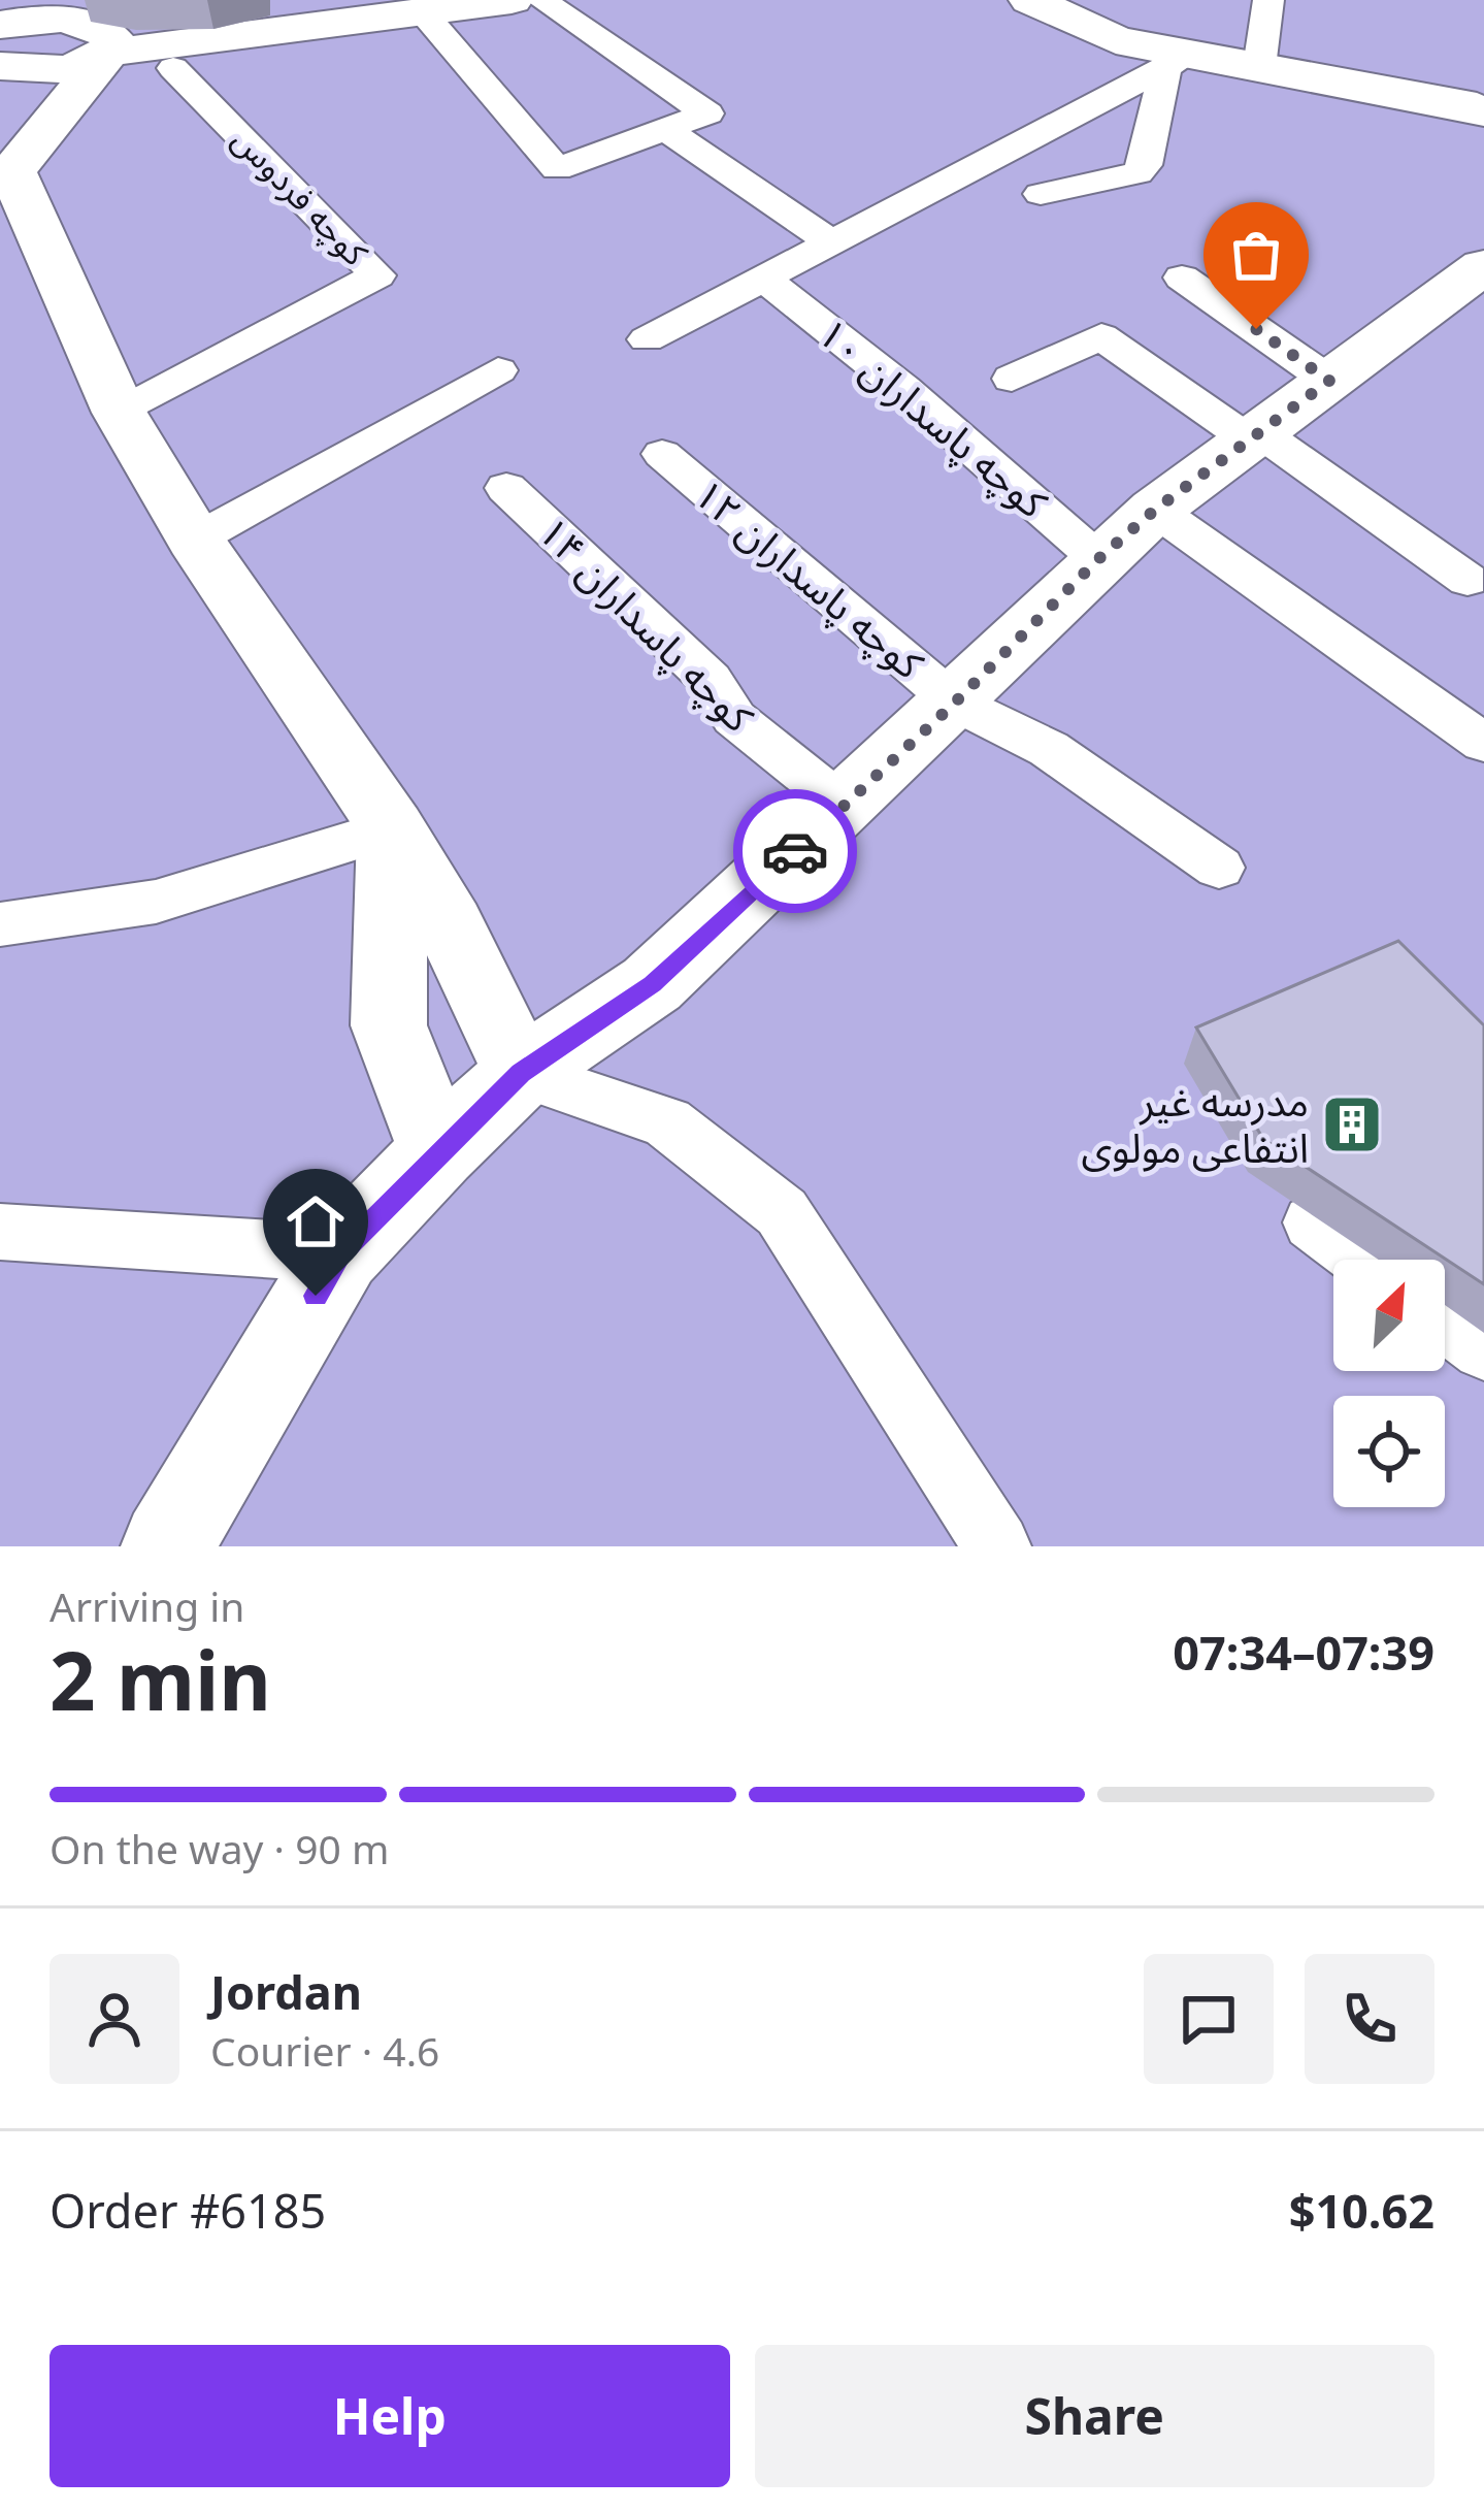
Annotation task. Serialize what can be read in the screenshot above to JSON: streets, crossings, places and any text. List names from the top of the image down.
{
  "streets": {
    "street": [
      "کوچه فردوس",
      "کوچه پاسداران ۱۰",
      "کوچه پاسداران ۱۲",
      "کوچه پاسداران ۱۴"
    ]
  },
  "places": {
    "building": ["مدرسه غیر انتفاعی مولوی"]
  },
  "north": "top right",
  "page": {
    "heading": ["2 min", "Arriving in", "07:34–07:39"],
    "panel": [
      "Jordan",
      "Courier · 4.6",
      "Order #6185",
      "$10.62"
    ],
    "bar": "On the way · 90 m",
    "buttons": ["Help", "Share"]
  }
}
